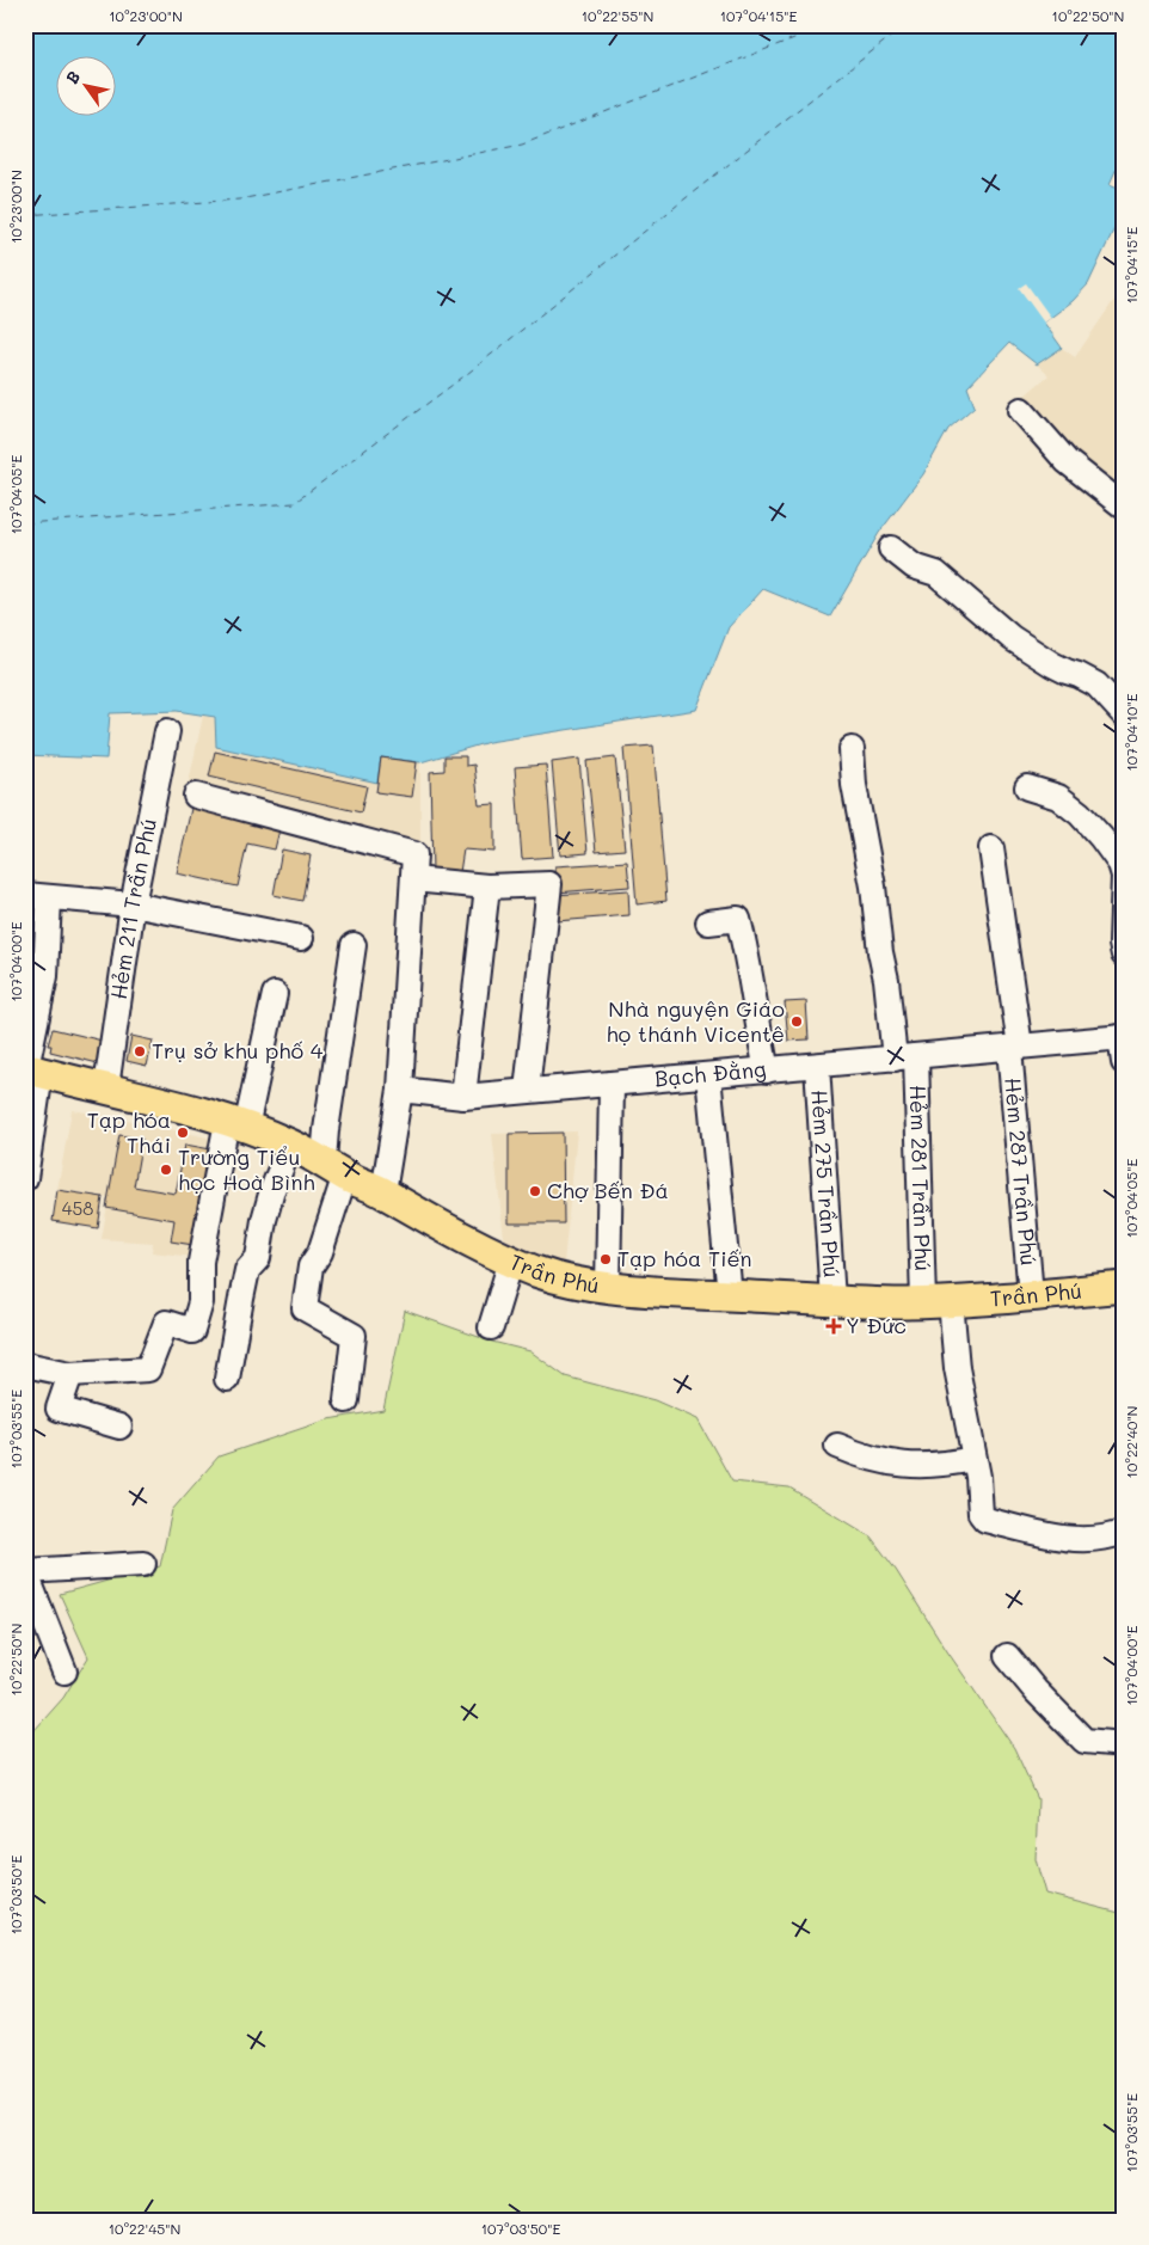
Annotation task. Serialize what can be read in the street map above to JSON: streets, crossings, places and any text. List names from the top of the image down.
{
  "streets": {
    "main road": ["Trần Phú"],
    "street": [
      "Hẻm 211 Trần Phú",
      "Bạch Đằng",
      "Hẻm 287 Trần Phú",
      "Hẻm 281 Trần Phú",
      "Hẻm 275 Trần Phú"
    ]
  },
  "crossings": [
    ["Hẻm 211 Trần Phú", "Trần Phú"],
    ["Bạch Đằng", "Hẻm 287 Trần Phú"],
    ["Bạch Đằng", "Hẻm 281 Trần Phú"],
    ["Bạch Đằng", "Hẻm 275 Trần Phú"],
    ["Hẻm 287 Trần Phú", "Trần Phú"],
    ["Hẻm 281 Trần Phú", "Trần Phú"],
    ["Hẻm 275 Trần Phú", "Trần Phú"]
  ],
  "places": {
    "other": [
      "Nhà nguyện Giáo họ thánh Vicentê",
      "Trụ sở khu phố 4",
      "Tạp hóa Thái",
      "Trường Tiểu học Hoà Bình",
      "Chợ Bến Đá",
      "Tạp hóa Tiến"
    ],
    "health": ["Y Đức"]
  },
  "house_numbers": ["458"],
  "north": "top left",
  "coordinates": [
    "10°23'00\"N",
    "10°22'55\"N",
    "107°04'15\"E",
    "10°22'50\"N",
    "107°04'05\"E",
    "107°04'10\"E",
    "107°04'00\"E",
    "107°03'55\"E",
    "10°22'40\"N",
    "107°03'50\"E",
    "10°22'45\"N"
  ]
}
